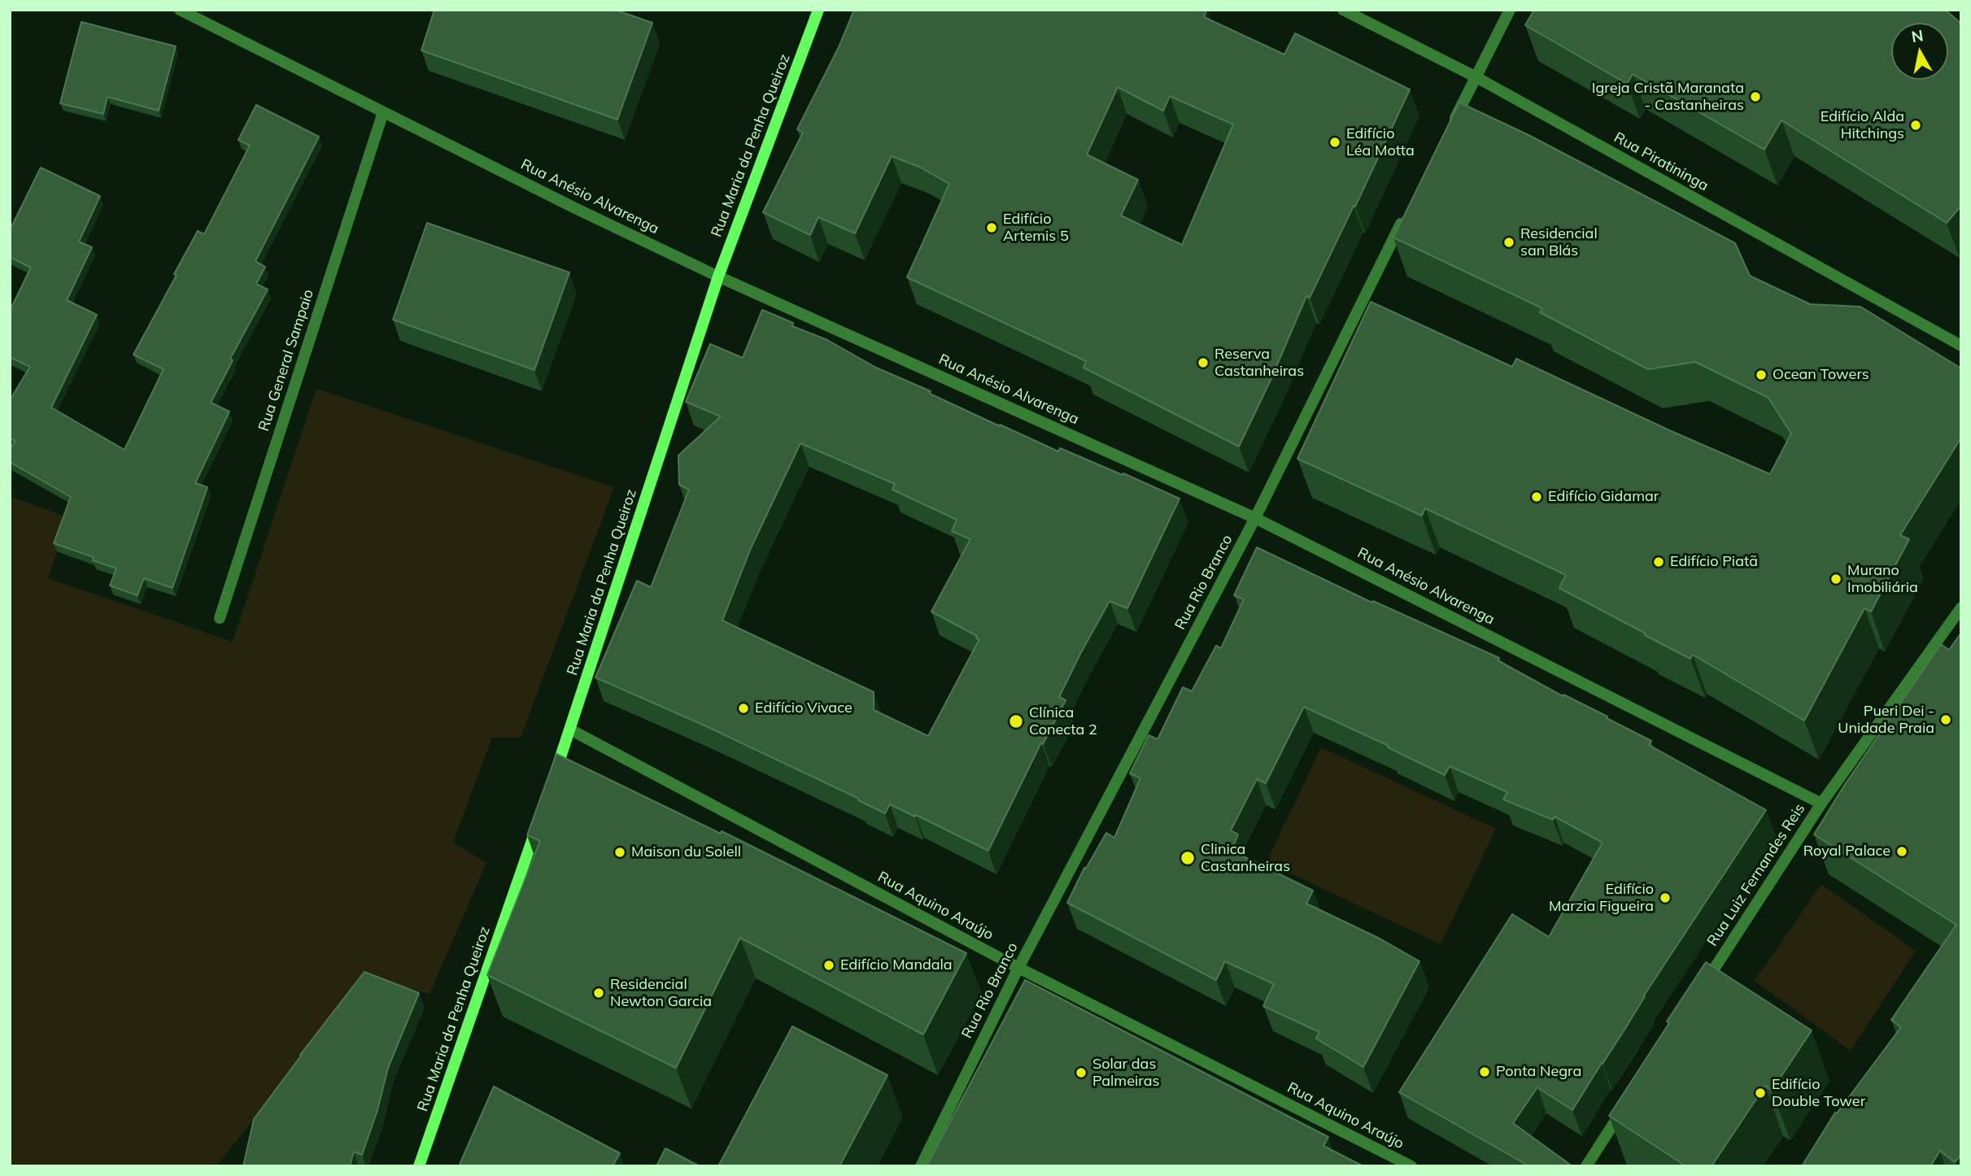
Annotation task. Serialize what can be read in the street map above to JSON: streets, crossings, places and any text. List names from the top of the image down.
{
  "streets": {
    "street": [
      "Rua Maria da Penha Queiroz",
      "Rua Piratininga",
      "Rua Anésio Alvarenga",
      "Rua General Sampaio",
      "Rua Rio Branco",
      "Rua Luiz Fernandes Reis",
      "Rua Aquino Araújo"
    ]
  },
  "crossings": [
    ["Rua Maria da Penha Queiroz", "Rua Anésio Alvarenga"],
    ["Rua Maria da Penha Queiroz", "Rua Aquino Araújo"],
    ["Rua Anésio Alvarenga", "Rua General Sampaio"],
    ["Rua Anésio Alvarenga", "Rua Rio Branco"],
    ["Rua Anésio Alvarenga", "Rua Luiz Fernandes Reis"],
    ["Rua Rio Branco", "Rua Aquino Araújo"]
  ],
  "places": [
    "Igreja Cristã Maranata - Castanheiras",
    "Edifício Alda Hitchings",
    "Edifício Léa Motta",
    "Edifício Artemis 5",
    "Residencial san Blás",
    "Reserva Castanheiras",
    "Ocean Towers",
    "Edifício Gidamar",
    "Edifício Piatã",
    "Murano Imobiliária",
    "Edifício Vivace",
    "Pueri Dei - Unidade Praia",
    "Clínica Conecta 2",
    "Royal Palace",
    "Maison du Solell",
    "Clinica Castanheiras",
    "Edifício Marzia Figueira",
    "Edifício Mandala",
    "Residencial Newton Garcia",
    "Ponta Negra",
    "Solar das Palmeiras",
    "Edifício Double Tower"
  ],
  "north": "top"
}
